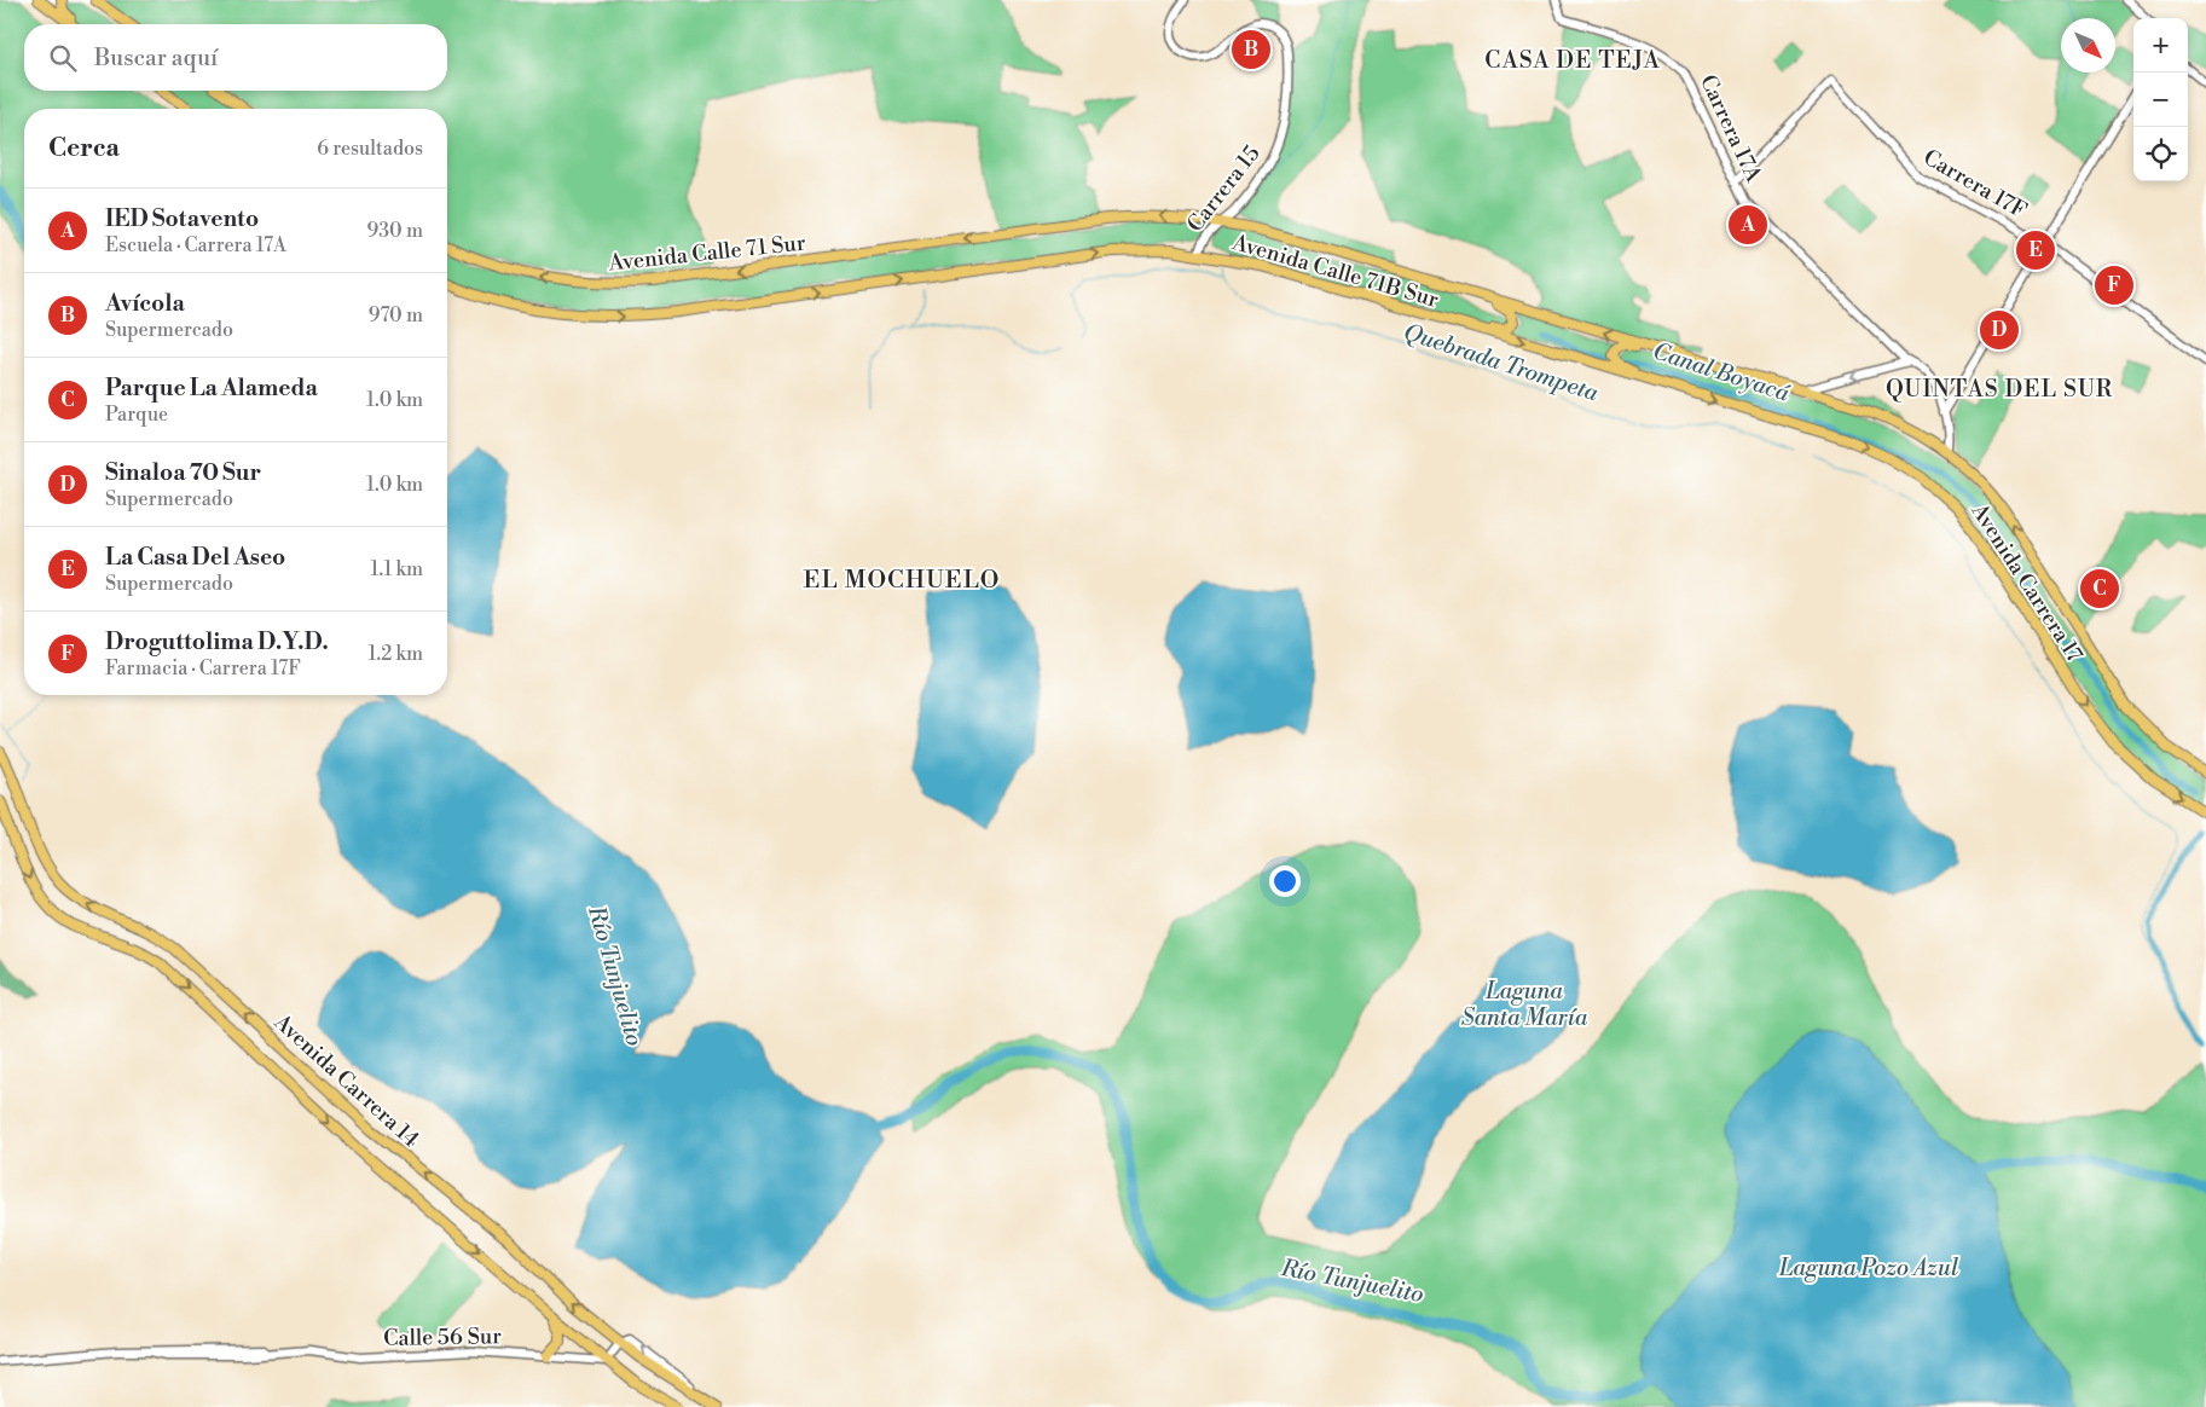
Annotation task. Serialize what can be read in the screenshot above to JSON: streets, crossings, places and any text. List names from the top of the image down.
{
  "streets": {
    "main road": [
      "Avenida Calle 71 Sur",
      "Avenida Calle 71B Sur",
      "Avenida Carrera 17",
      "Avenida Carrera 14"
    ],
    "street": [
      "Carrera 17A",
      "Carrera 17F",
      "Carrera 15",
      "Calle 56 Sur"
    ]
  },
  "crossings": [
    ["Carrera 17A", "Carrera 17F"],
    ["Carrera 17A", "Avenida Carrera 17"],
    ["Carrera 15", "Avenida Calle 71B Sur"],
    ["Avenida Calle 71 Sur", "Avenida Calle 71B Sur"],
    ["Avenida Calle 71B Sur", "Avenida Carrera 17"],
    ["Avenida Carrera 14", "Calle 56 Sur"]
  ],
  "one_way": ["Avenida Calle 71 Sur"],
  "districts": ["CASA DE TEJA", "QUINTAS DEL SUR", "EL MOCHUELO"],
  "water": [
    "Quebrada Trompeta",
    "Canal Boyacá",
    "Río Tunjuelito",
    "Laguna Santa María",
    "Laguna Pozo Azul"
  ],
  "north": "bottom right",
  "page": {
    "map_buttons": ["+", "−"],
    "search": "Buscar aquí",
    "pins": [
      "B",
      "A",
      "E",
      "F",
      "D",
      "C"
    ],
    "heading": ["Cerca", "6 resultados"],
    "list": [
      {
        "mark": "A",
        "name": "IED Sotavento",
        "note": "Escuela · Carrera 17A",
        "value": "930 m"
      },
      {
        "mark": "B",
        "name": "Avícola",
        "note": "Supermercado",
        "value": "970 m"
      },
      {
        "mark": "C",
        "name": "Parque La Alameda",
        "note": "Parque",
        "value": "1.0 km"
      },
      {
        "mark": "D",
        "name": "Sinaloa 70 Sur",
        "note": "Supermercado",
        "value": "1.0 km"
      },
      {
        "mark": "E",
        "name": "La Casa Del Aseo",
        "note": "Supermercado",
        "value": "1.1 km"
      },
      {
        "mark": "F",
        "name": "Droguttolima D.Y.D.",
        "note": "Farmacia · Carrera 17F",
        "value": "1.2 km"
      }
    ]
  }
}
